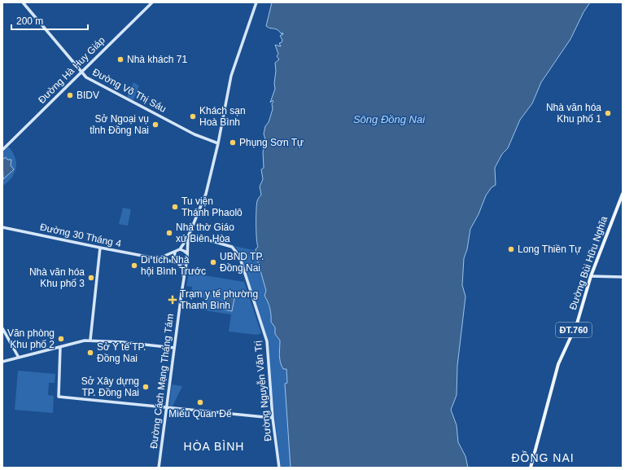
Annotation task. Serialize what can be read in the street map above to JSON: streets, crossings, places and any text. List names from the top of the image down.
{
  "streets": {
    "main road": [
      "Đường Hà Huy Giáp",
      "Đường Võ Thị Sáu",
      "Đường 30 Tháng 4",
      "Đường Bùi Hữu Nghĩa",
      "ĐT.760",
      "Đường Cách Mạng Tháng Tám",
      "Đường Nguyễn Văn Trị"
    ]
  },
  "crossings": [
    ["Đường Hà Huy Giáp", "Đường Võ Thị Sáu"],
    ["Đường 30 Tháng 4", "Đường Cách Mạng Tháng Tám"]
  ],
  "districts": ["HÒA BÌNH", "ĐỒNG NAI"],
  "water": ["Sông Đồng Nai"],
  "places": {
    "other": [
      "Nhà khách 71",
      "BIDV",
      "Nhà văn hóa Khu phố 1",
      "Khách sạn Hoà Bình",
      "Sở Ngoại vụ tỉnh Đồng Nai",
      "Phụng Sơn Tự",
      "Tu viện Thánh Phaolô",
      "Nhà thờ Giáo xứ Biên Hòa",
      "Long Thiền Tự",
      "UBND TP. Đồng Nai",
      "Di tích Nhà hội Bình Trước",
      "Nhà văn hóa Khu phố 3",
      "Văn phòng Khu phố 2",
      "Sở Y tế TP. Đồng Nai",
      "Sở Xây dựng TP. Đồng Nai",
      "Miếu Quan Đế"
    ],
    "health": ["Trạm y tế phường Thanh Bình"]
  },
  "scale_bar": "200 m"
}
